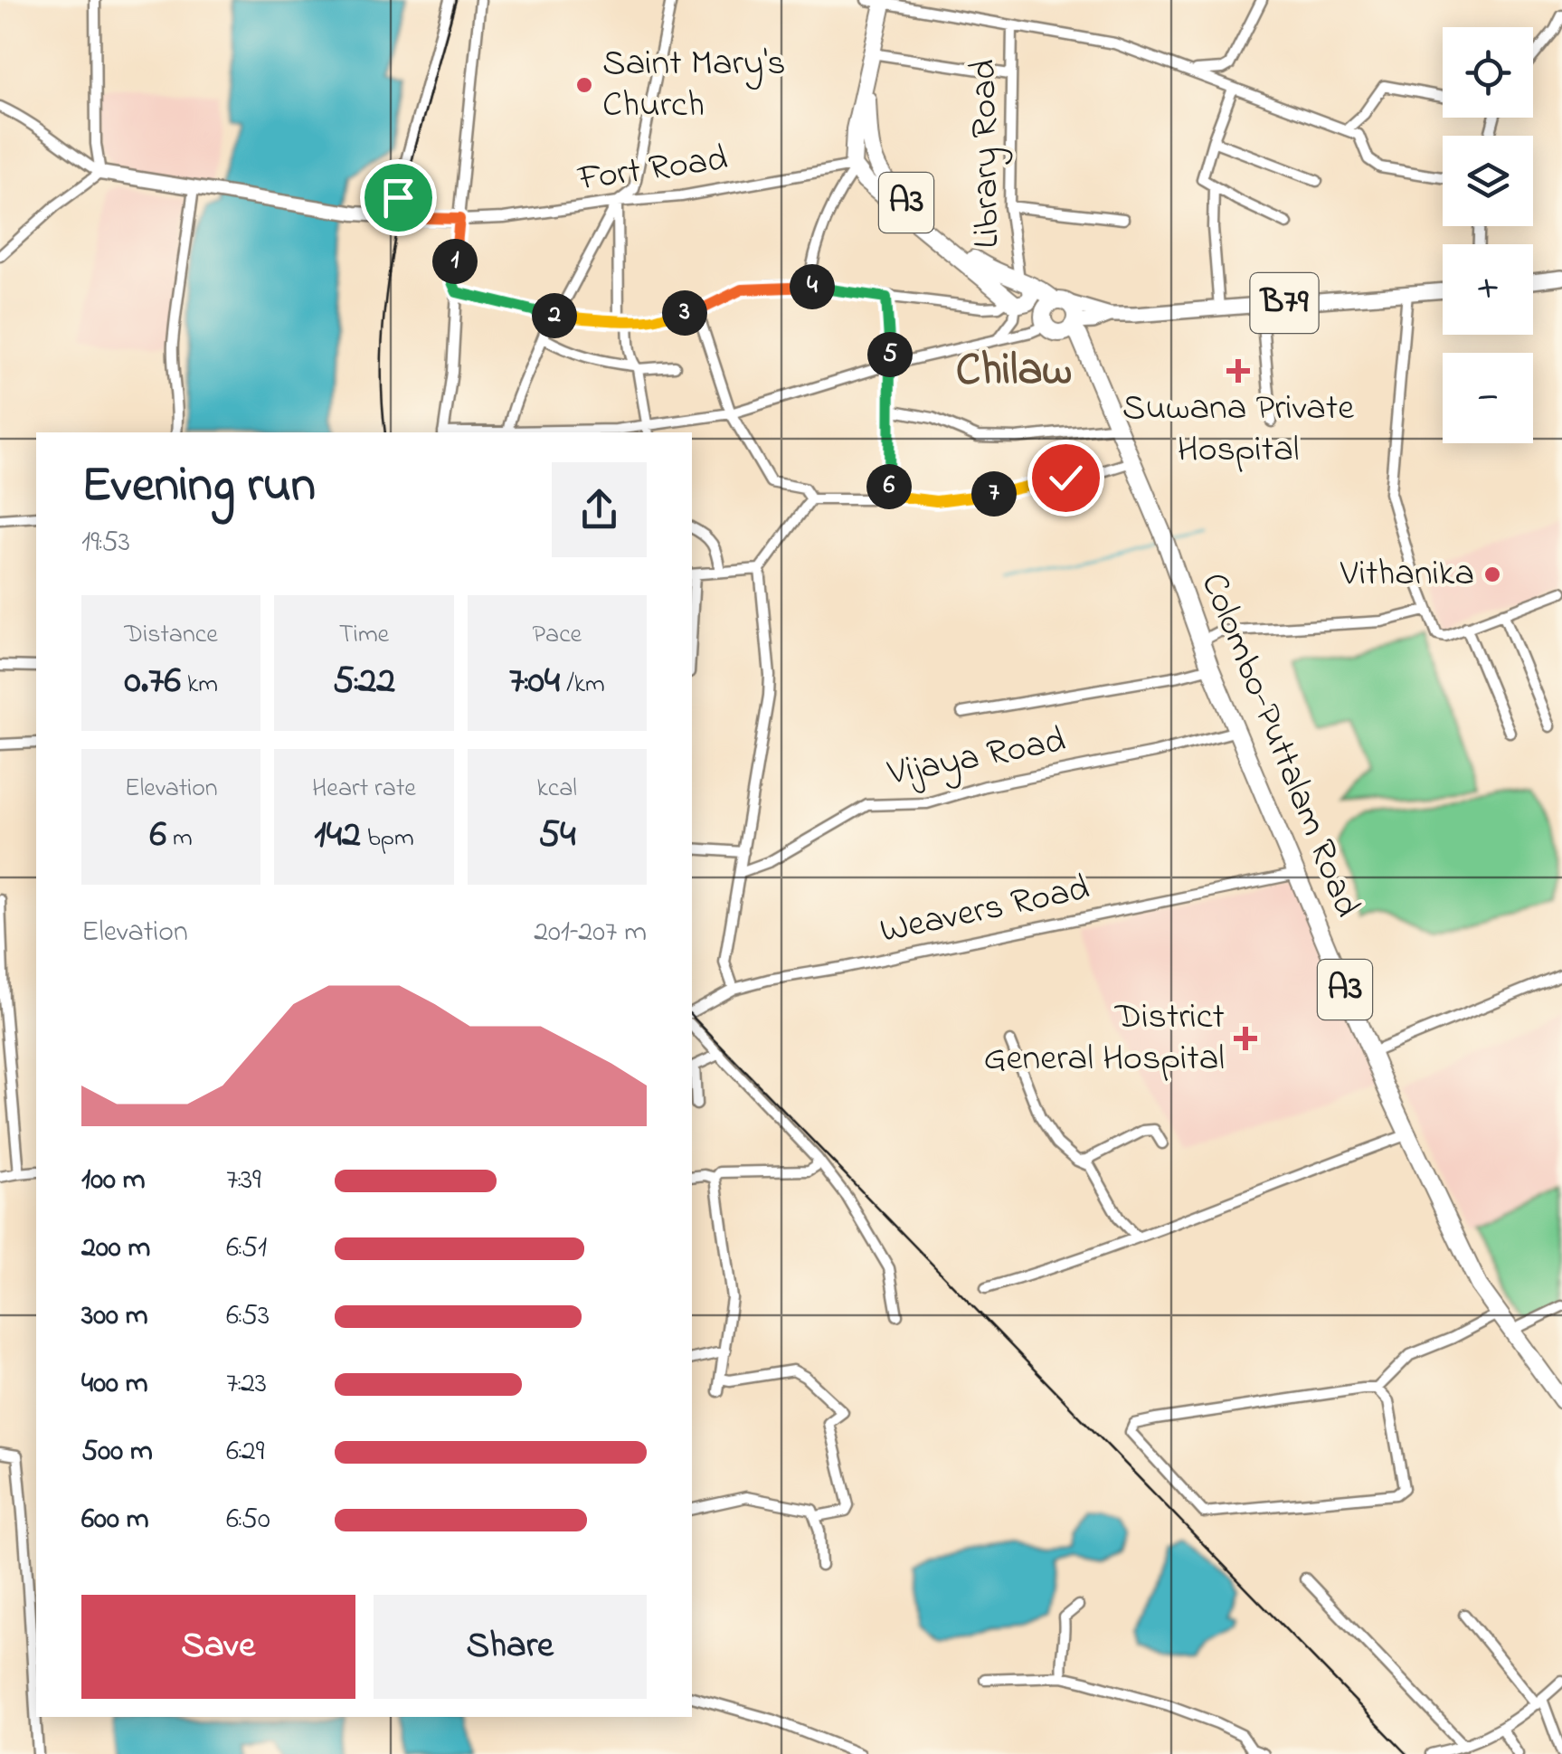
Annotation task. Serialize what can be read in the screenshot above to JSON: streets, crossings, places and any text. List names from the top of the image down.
{
  "streets": {
    "highway": ["A3", "Colombo-Puttalam Road"],
    "main road": ["B79"],
    "street": [
      "Library Road",
      "Fort Road",
      "Vijaya Road",
      "Weavers Road"
    ]
  },
  "crossings": [
    ["Library Road", "A3"],
    ["Fort Road", "A3"],
    ["A3", "B79"],
    ["A3", "Colombo-Puttalam Road"],
    ["B79", "Colombo-Puttalam Road"],
    ["Colombo-Puttalam Road", "Vijaya Road"],
    ["Colombo-Puttalam Road", "Weavers Road"]
  ],
  "districts": ["Chilaw"],
  "places": {
    "other": ["Saint Mary's Church", "Vithanika"],
    "health": ["Suwana Private Hospital", "District General Hospital"]
  },
  "page": {
    "map_buttons": ["+", "−"],
    "pins": [
      "1",
      "4",
      "3",
      "2",
      "5",
      "6",
      "7"
    ],
    "heading": ["Evening run", "19:53"],
    "stats": [
      ["Distance", "0.76 km"],
      ["Time", "5:22"],
      ["Pace", "7:04 /km"],
      ["Elevation", "6 m"],
      ["Heart rate", "142 bpm"],
      ["kcal", "54"]
    ],
    "chart": ["Elevation", "201–207 m"],
    "list": [
      {
        "name": "100 m",
        "note": "7:39"
      },
      {
        "name": "200 m",
        "note": "6:51"
      },
      {
        "name": "300 m",
        "note": "6:53"
      },
      {
        "name": "400 m",
        "note": "7:23"
      },
      {
        "name": "500 m",
        "note": "6:29"
      },
      {
        "name": "600 m",
        "note": "6:50"
      }
    ],
    "buttons": ["Save", "Share"]
  }
}
